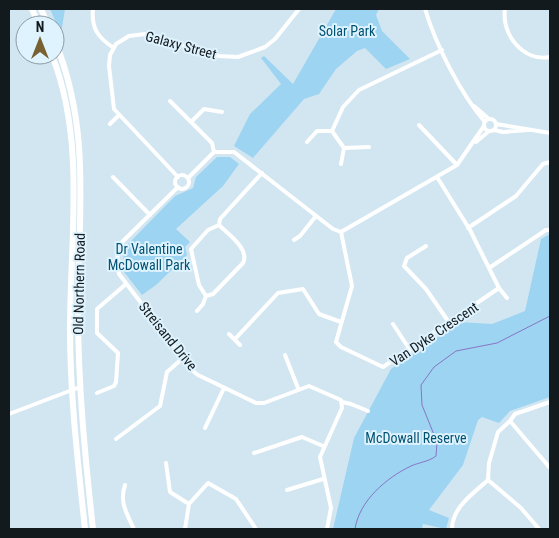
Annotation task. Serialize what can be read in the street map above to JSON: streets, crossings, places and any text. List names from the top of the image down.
{
  "streets": {
    "highway": ["Old Northern Road"],
    "street": ["Galaxy Street", "Van Dyke Crescent", "Streisand Drive"]
  },
  "parks": ["Solar Park", "Dr Valentine McDowall Park", "McDowall Reserve"],
  "north": "top"
}
